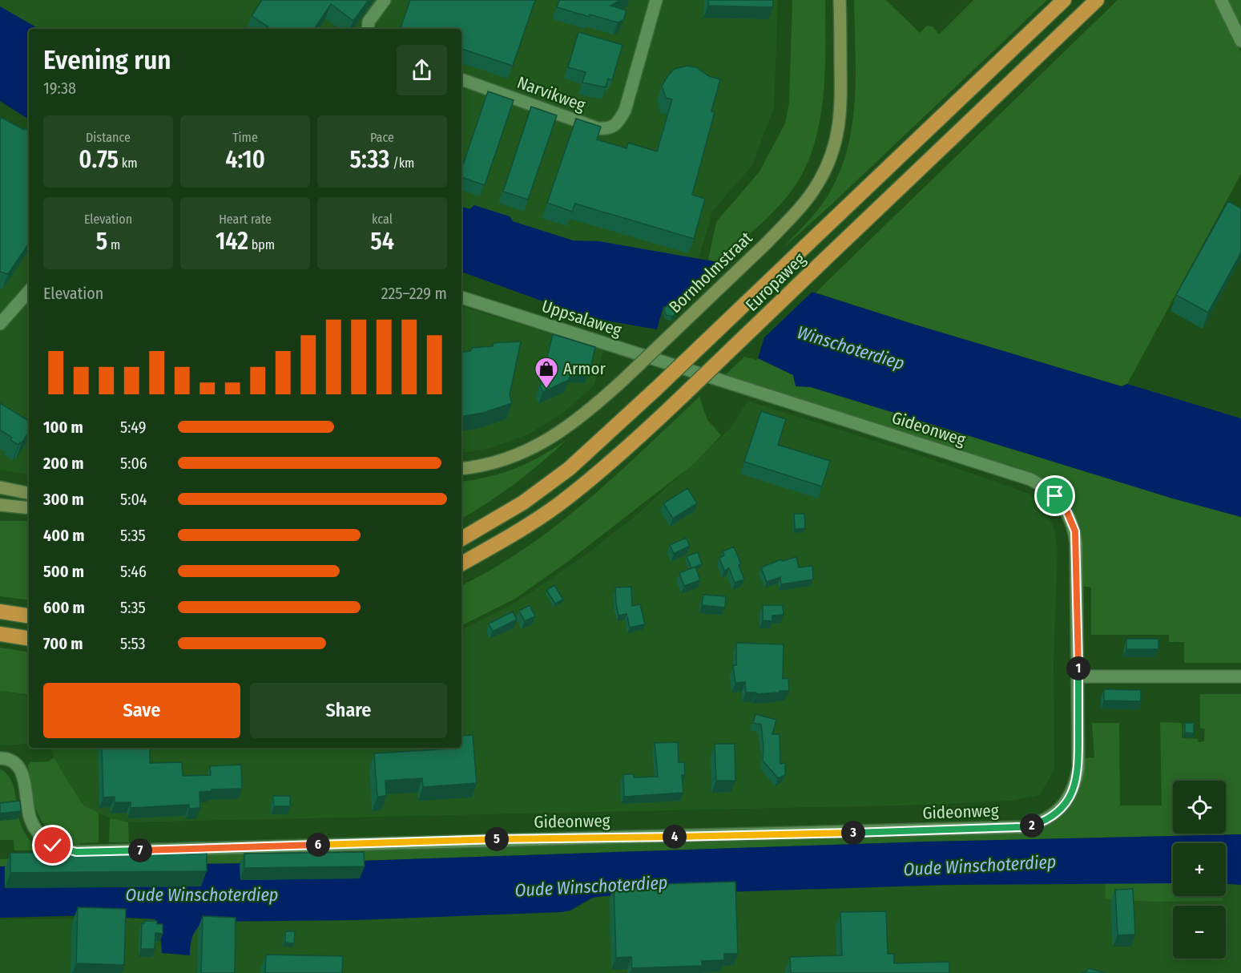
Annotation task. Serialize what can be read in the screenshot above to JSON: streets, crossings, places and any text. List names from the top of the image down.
{
  "streets": {
    "highway": ["Europaweg"],
    "street": [
      "Narvikweg",
      "Bornholmstraat",
      "Uppsalaweg",
      "Gideonweg"
    ]
  },
  "crossings": [
    ["Uppsalaweg", "Gideonweg"]
  ],
  "water": ["Winschoterdiep", "Oude Winschoterdiep"],
  "places": {
    "shop": ["Armor"]
  },
  "page": {
    "heading": ["Evening run", "19:38"],
    "stats": [
      ["Distance", "0.75 km"],
      ["Time", "4:10"],
      ["Pace", "5:33 /km"],
      ["Elevation", "5 m"],
      ["Heart rate", "142 bpm"],
      ["kcal", "54"]
    ],
    "chart": ["Elevation", "225–229 m"],
    "list": [
      {
        "name": "100 m",
        "note": "5:49"
      },
      {
        "name": "200 m",
        "note": "5:06"
      },
      {
        "name": "300 m",
        "note": "5:04"
      },
      {
        "name": "400 m",
        "note": "5:35"
      },
      {
        "name": "500 m",
        "note": "5:46"
      },
      {
        "name": "600 m",
        "note": "5:35"
      },
      {
        "name": "700 m",
        "note": "5:53"
      }
    ],
    "pins": [
      "1",
      "2",
      "3",
      "4",
      "5",
      "6",
      "7"
    ],
    "buttons": ["Save", "Share"],
    "map_buttons": ["+", "−"]
  }
}
